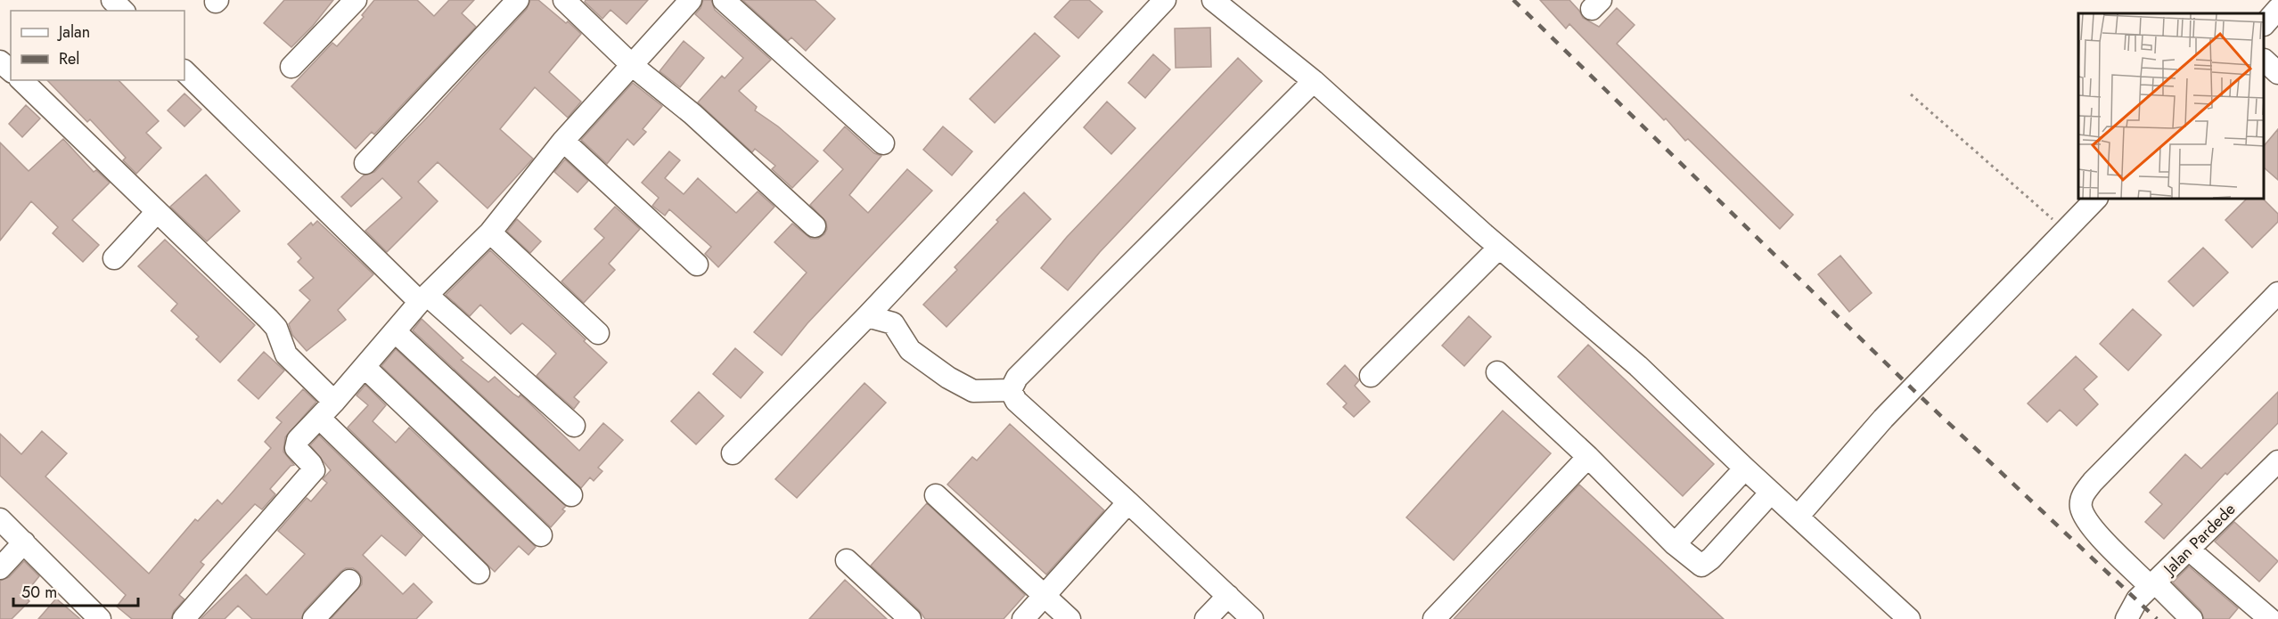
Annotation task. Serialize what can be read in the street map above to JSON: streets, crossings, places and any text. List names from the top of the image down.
{
  "streets": {
    "street": ["Jalan Pardede"]
  },
  "legend": ["Jalan", "Rel"],
  "scale_bar": "50 m"
}
